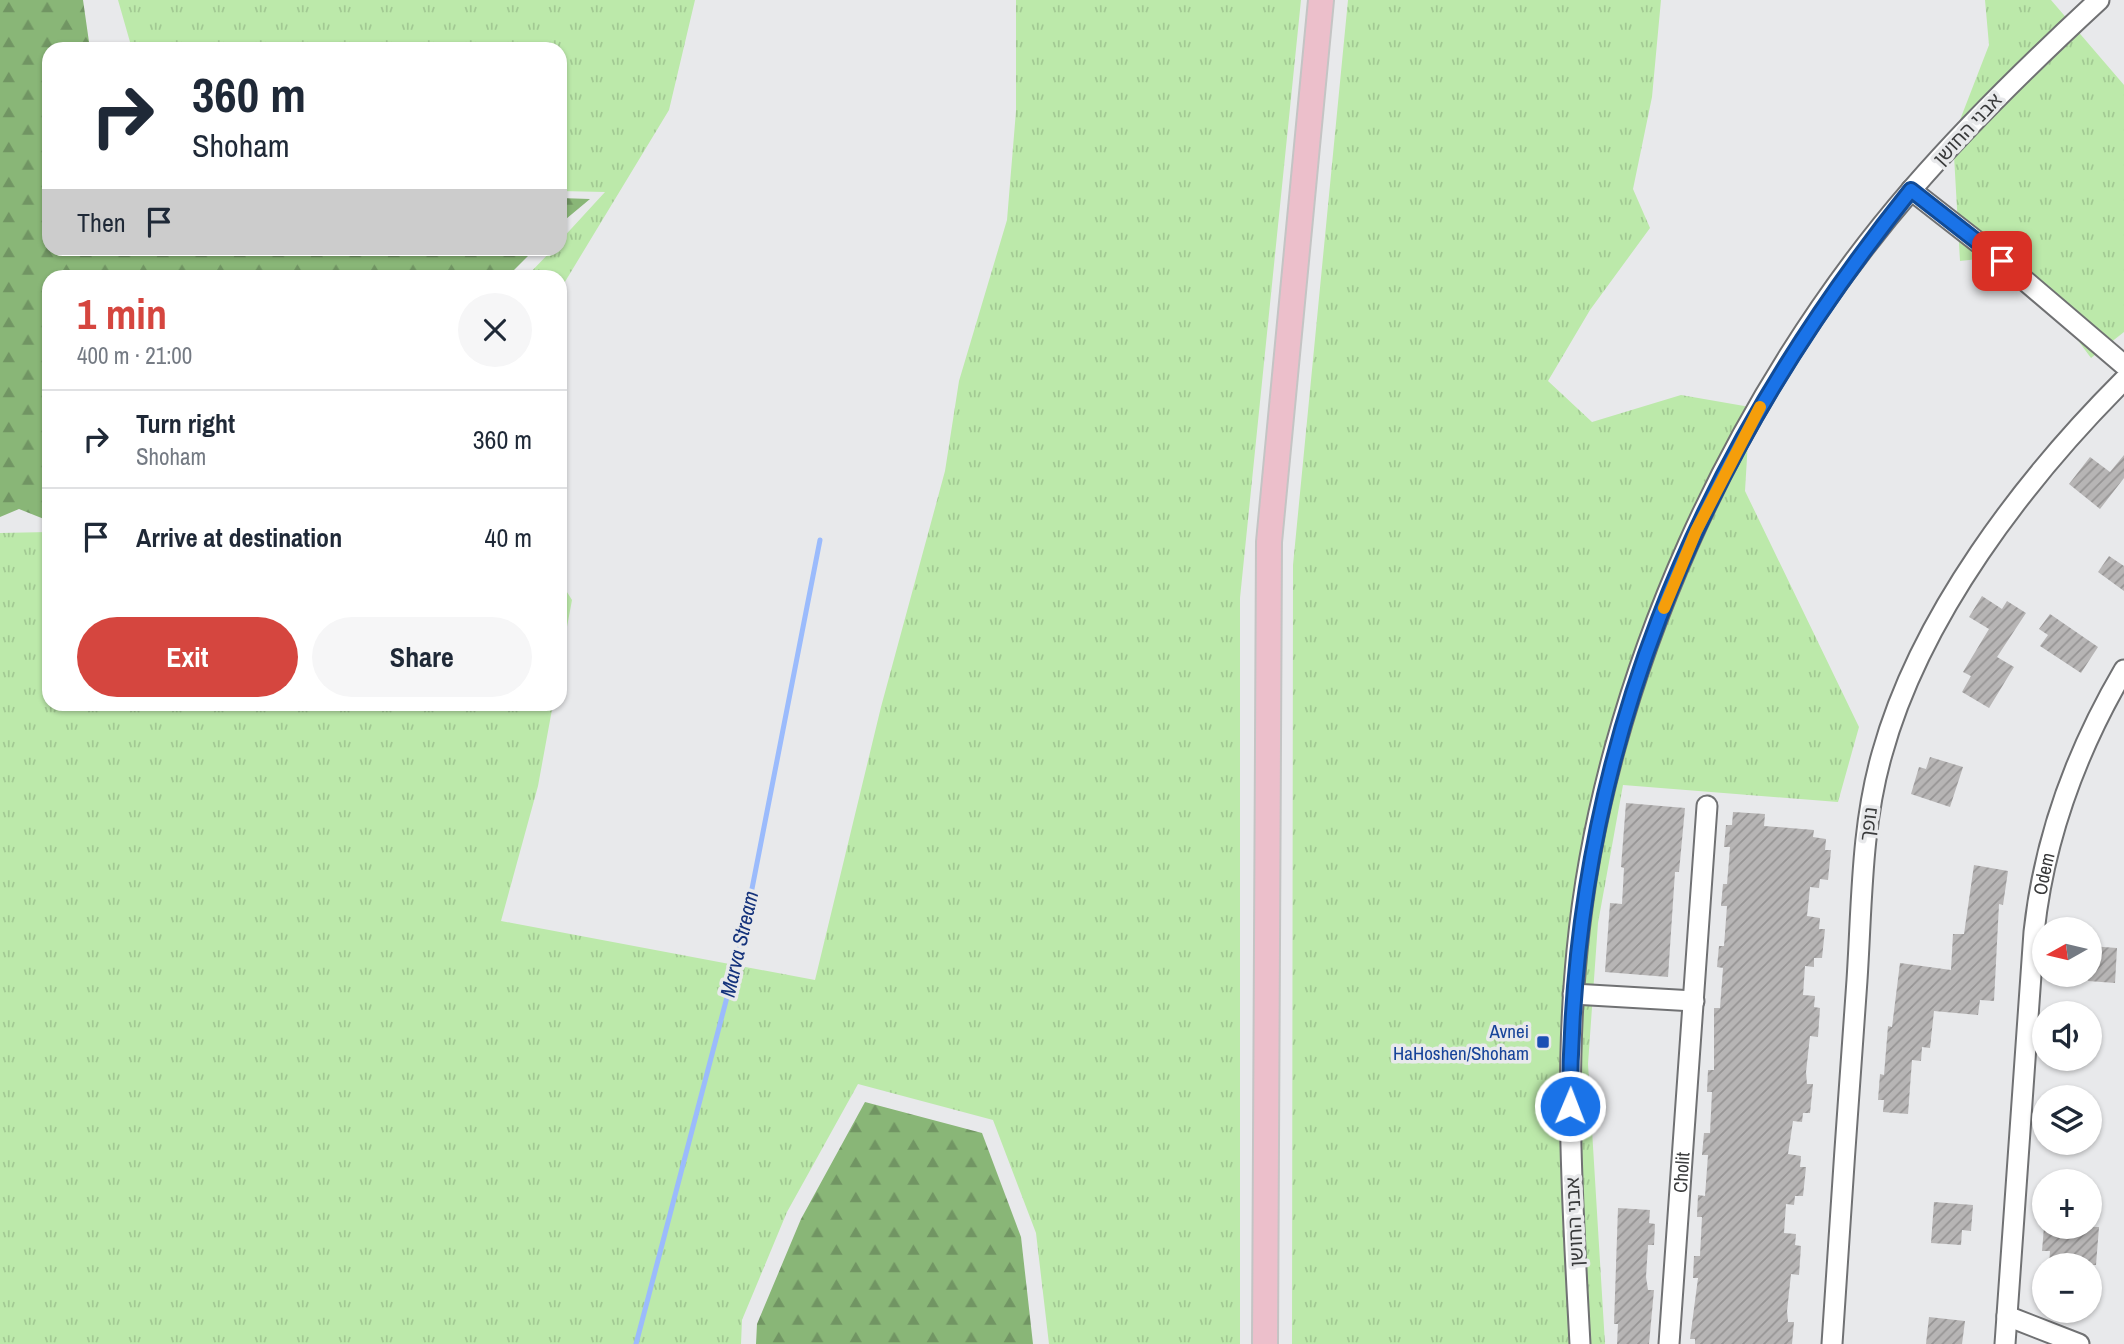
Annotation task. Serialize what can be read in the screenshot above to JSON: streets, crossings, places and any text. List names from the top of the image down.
{
  "streets": {
    "street": [
      "אבני החושן",
      "נופך",
      "Odem",
      "Cholit"
    ]
  },
  "water": ["Marva Stream"],
  "places": {
    "transit": ["Avnei HaHoshen/Shoham"]
  },
  "north": "left",
  "page": {
    "turn": ["360 m", "Shoham"],
    "then": "Then",
    "heading": ["1 min", "400 m · 21:00"],
    "list": [
      {
        "name": "Turn right",
        "note": "Shoham",
        "value": "360 m"
      },
      {
        "name": "Arrive at destination",
        "value": "40 m"
      }
    ],
    "buttons": ["Exit", "Share"],
    "map_buttons": ["+", "−"]
  }
}
